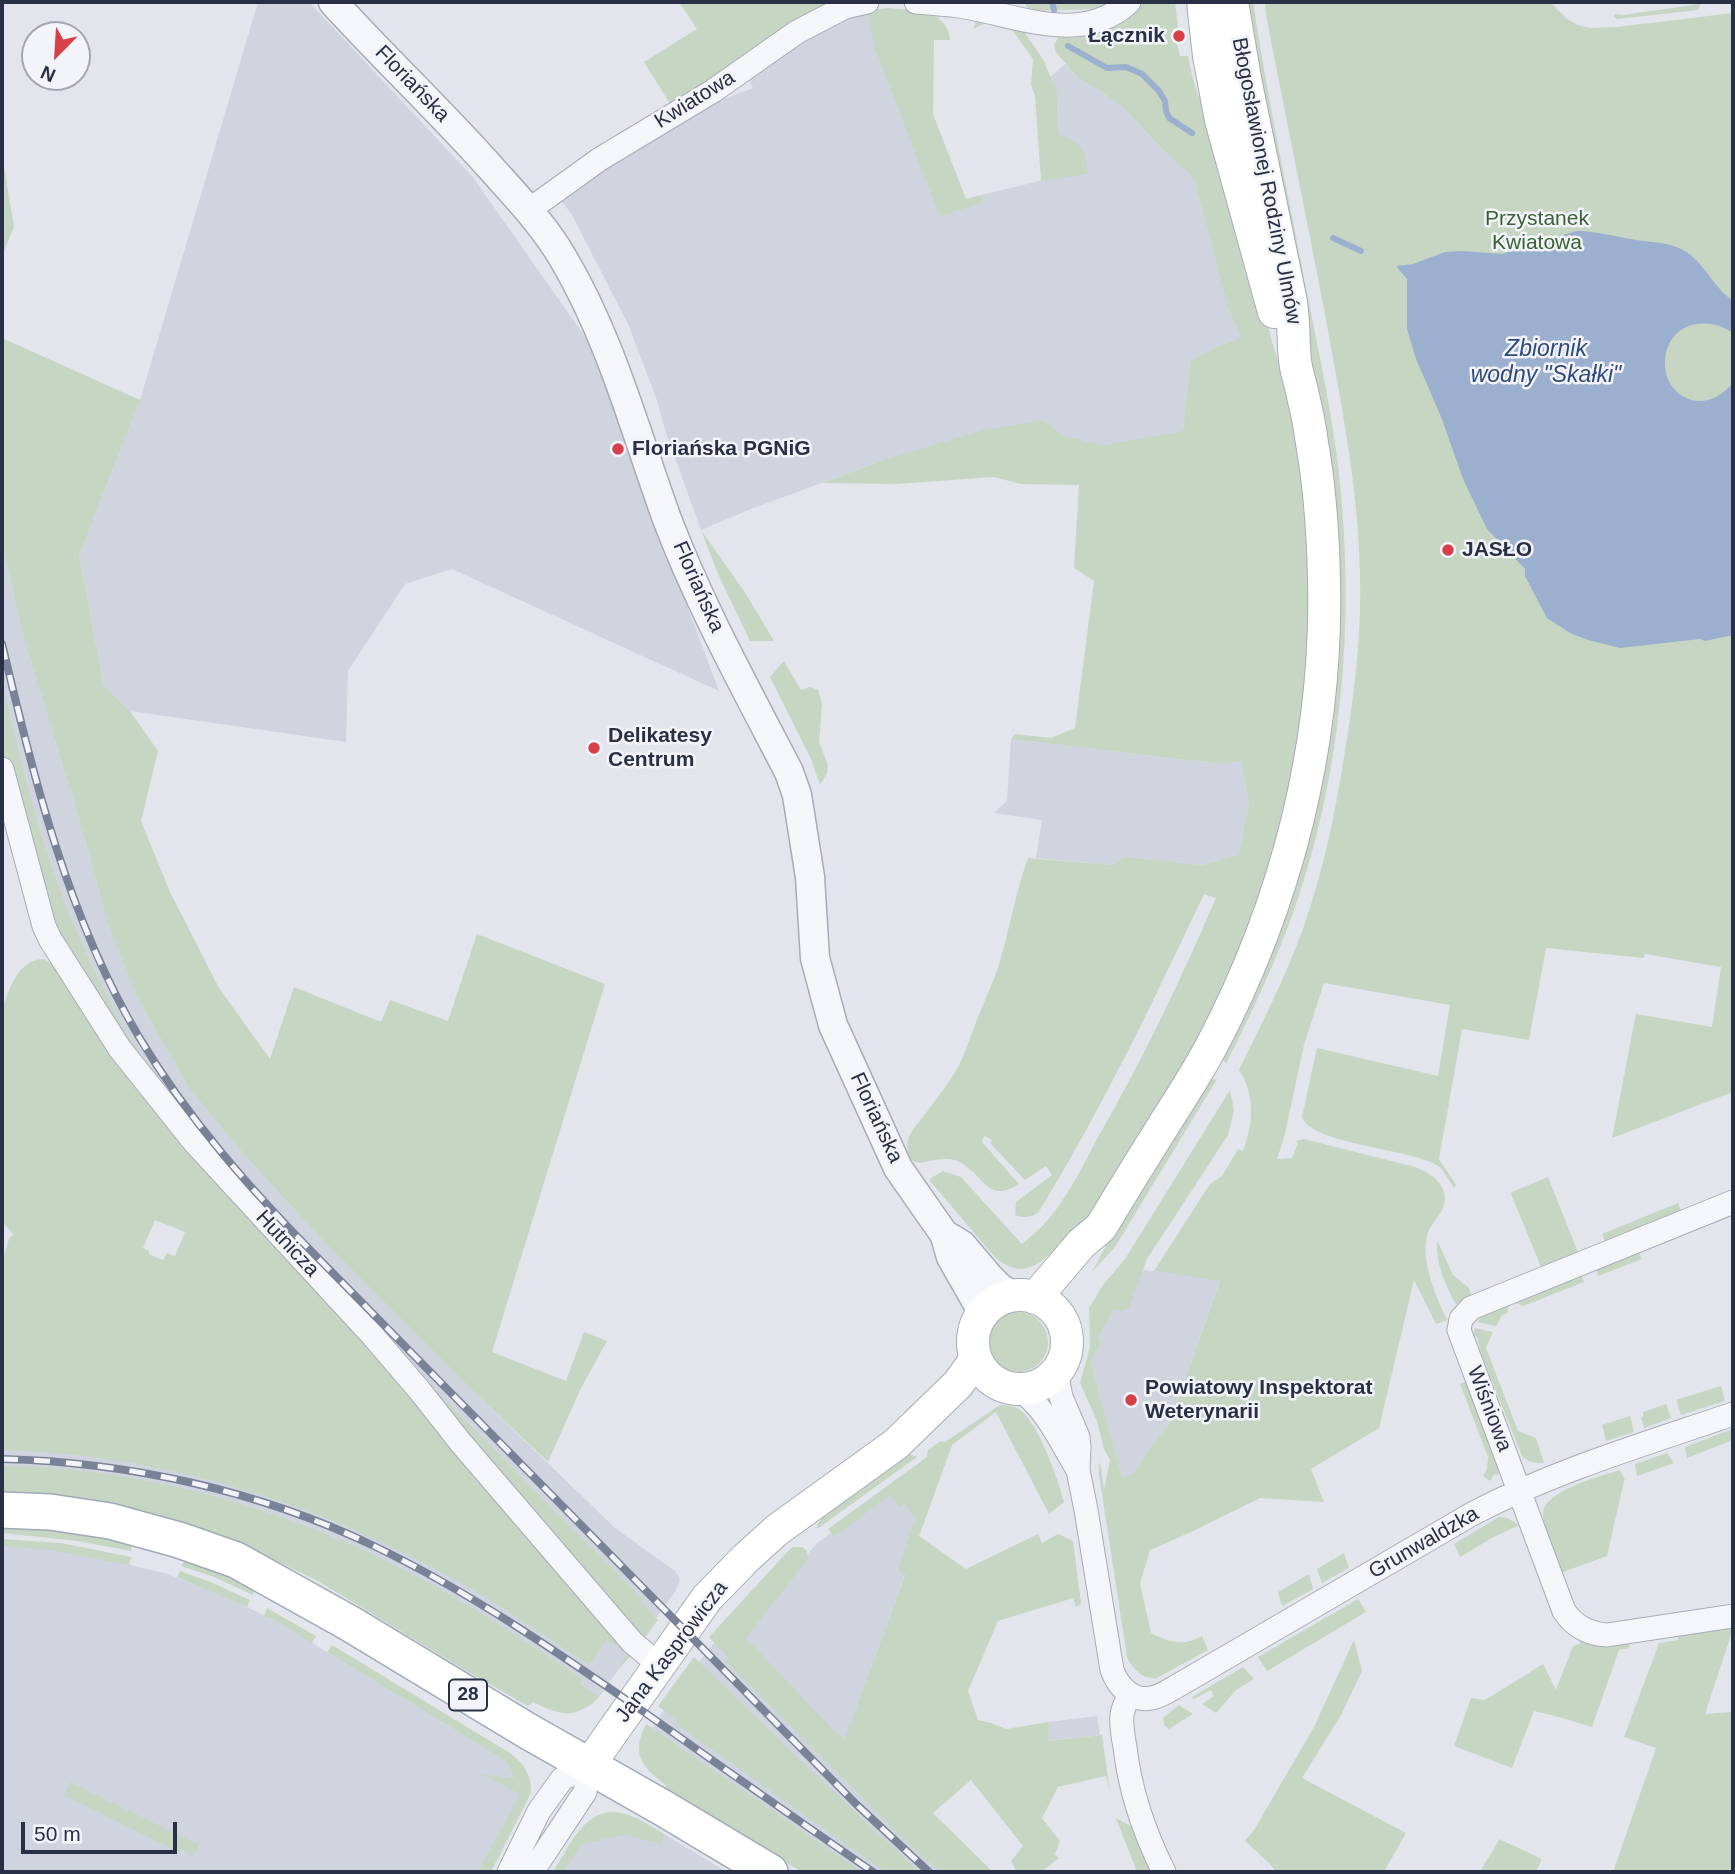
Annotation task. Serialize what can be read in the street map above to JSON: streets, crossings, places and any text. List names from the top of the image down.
{
  "streets": {
    "main road": ["Błogosławionej Rodziny Ulmów", "Jana Kasprowicza", "28"],
    "street": [
      "Floriańska",
      "Kwiatowa",
      "Hutnicza",
      "Wiśniowa",
      "Grunwaldzka"
    ]
  },
  "crossings": [
    ["Floriańska", "Kwiatowa"],
    ["Floriańska", "Błogosławionej Rodziny Ulmów"],
    ["Floriańska", "Jana Kasprowicza"],
    ["Błogosławionej Rodziny Ulmów", "Jana Kasprowicza"],
    ["Hutnicza", "Jana Kasprowicza"],
    ["Wiśniowa", "Grunwaldzka"],
    ["Jana Kasprowicza", "28"]
  ],
  "water": ["Zbiornik wodny \"Skałki\""],
  "parks": ["Przystanek Kwiatowa"],
  "places": [
    "Łącznik",
    "Floriańska PGNiG",
    "JASŁO",
    "Delikatesy Centrum",
    "Powiatowy Inspektorat Weterynarii"
  ],
  "scale_bar": "50 m",
  "north": "bottom left"
}
